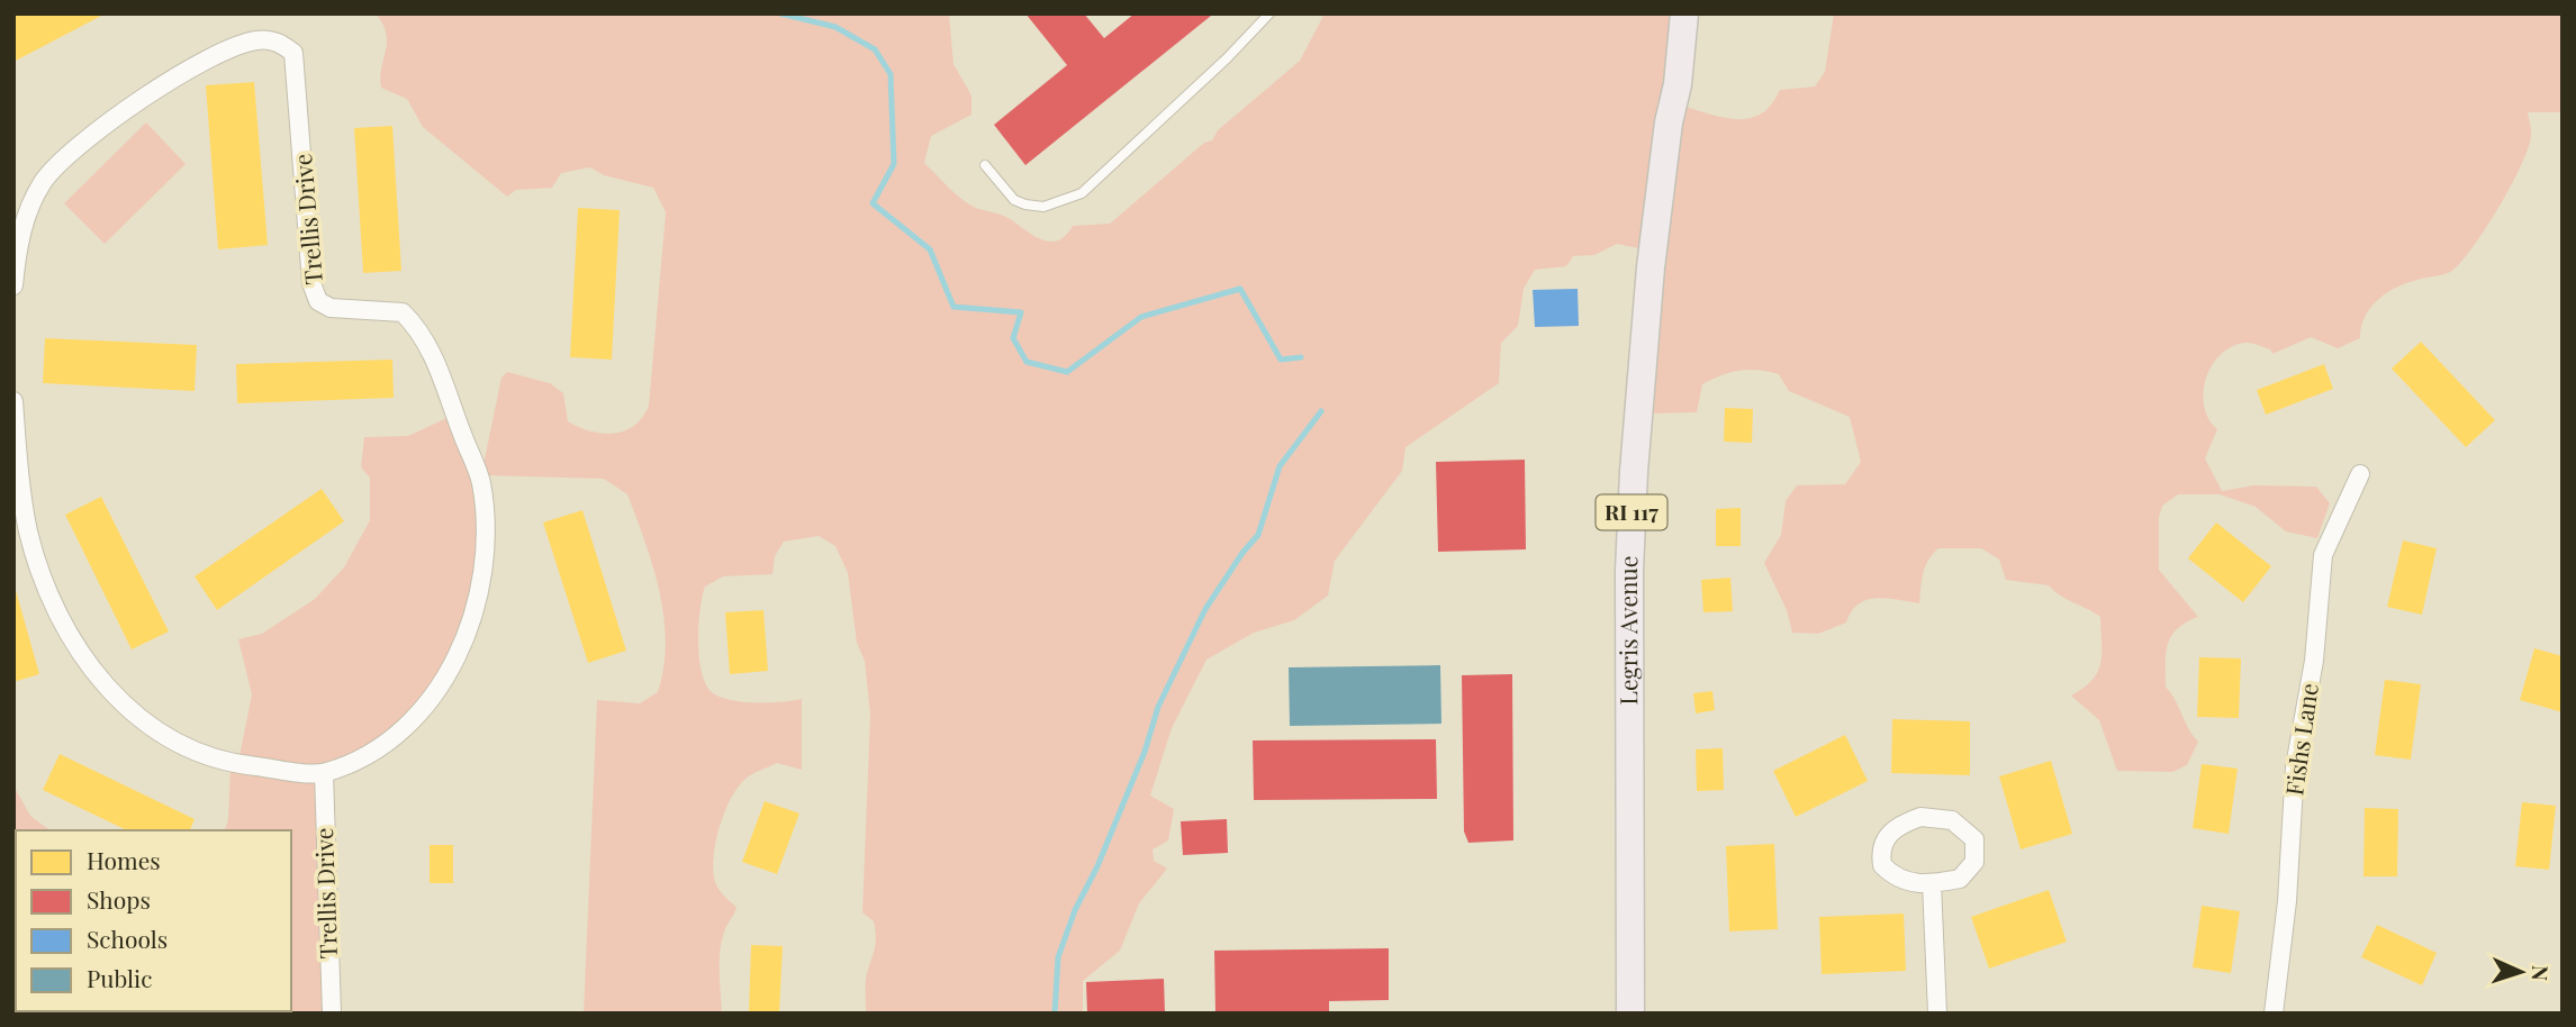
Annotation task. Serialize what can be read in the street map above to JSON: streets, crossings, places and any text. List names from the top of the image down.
{
  "streets": {
    "main road": ["RI 117", "Legris Avenue"],
    "street": ["Trellis Drive", "Fishs Lane"]
  },
  "legend": [
    "Homes",
    "Shops",
    "Schools",
    "Public"
  ],
  "north": "right"
}
